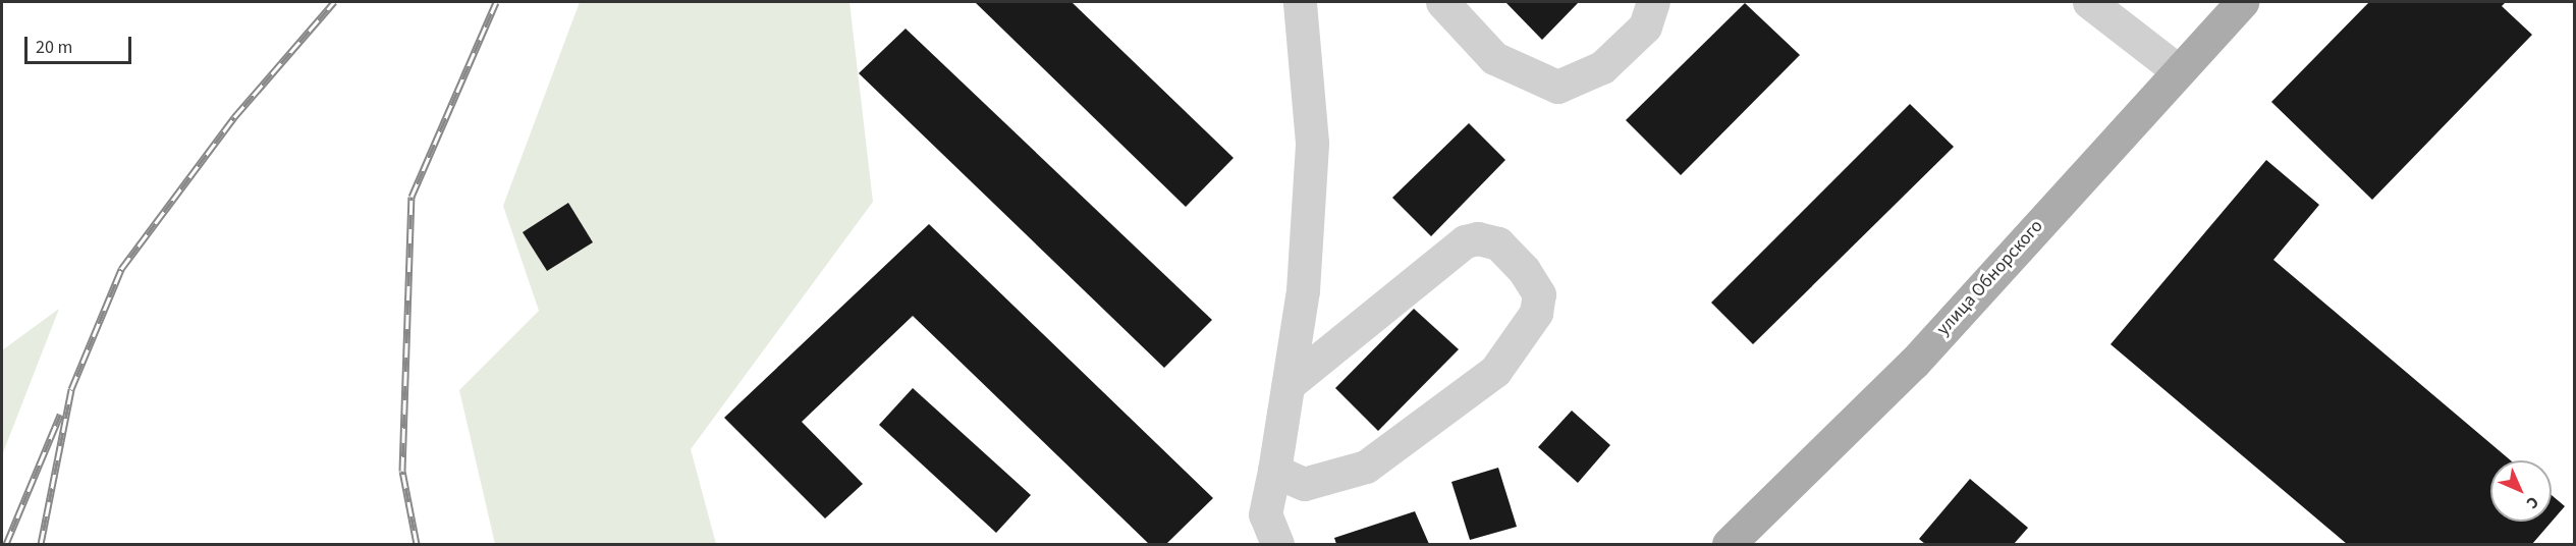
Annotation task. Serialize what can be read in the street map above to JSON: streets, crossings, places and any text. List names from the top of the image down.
{
  "streets": {
    "main road": ["улица Обнорского"]
  },
  "scale_bar": "20 m",
  "north": "bottom right"
}
